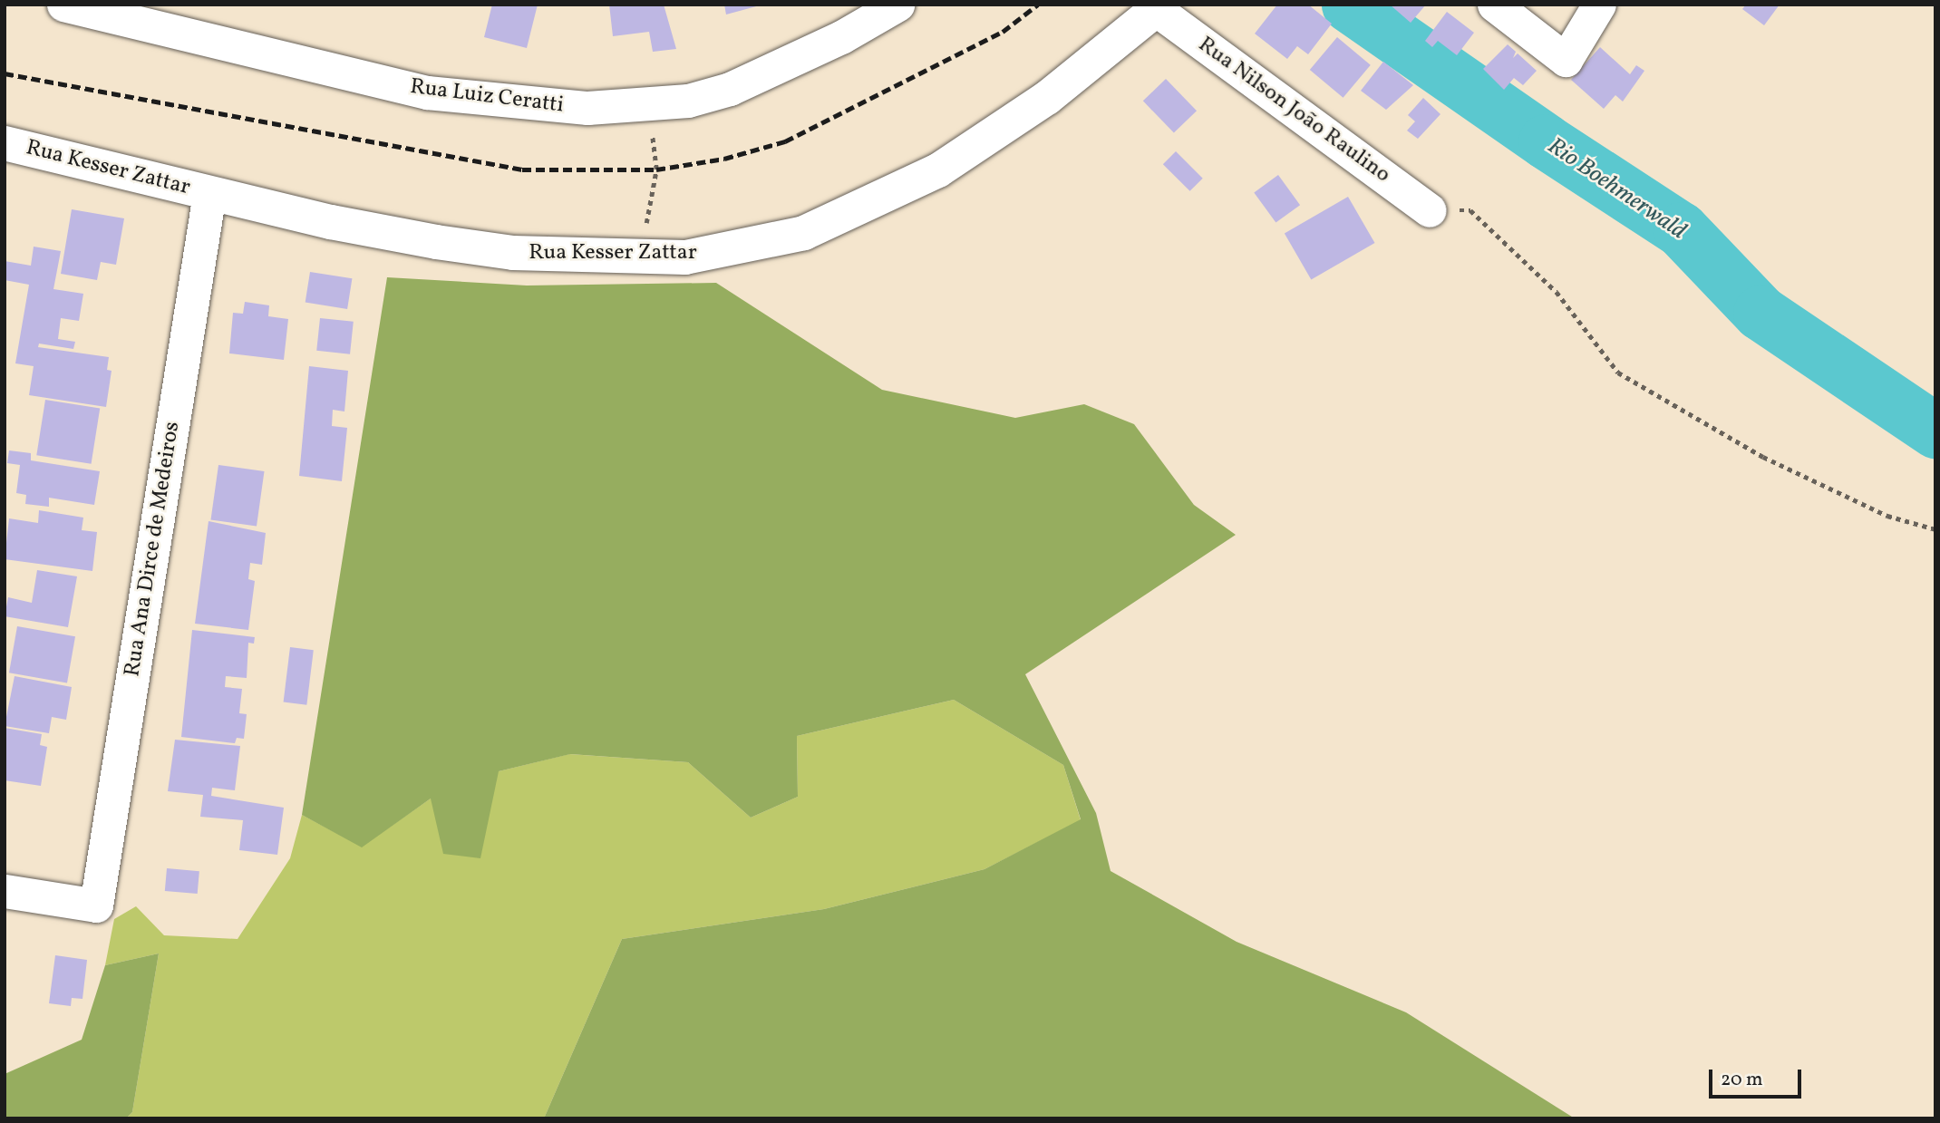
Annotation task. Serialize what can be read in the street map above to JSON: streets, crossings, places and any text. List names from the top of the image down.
{
  "streets": {
    "street": [
      "Rua Luiz Ceratti",
      "Rua Nilson João Raulino",
      "Rua Kesser Zattar",
      "Rua Ana Dirce de Medeiros"
    ]
  },
  "crossings": [
    ["Rua Nilson João Raulino", "Rua Kesser Zattar"],
    ["Rua Kesser Zattar", "Rua Ana Dirce de Medeiros"]
  ],
  "water": ["Rio Boehmerwald"],
  "scale_bar": "20 m"
}
